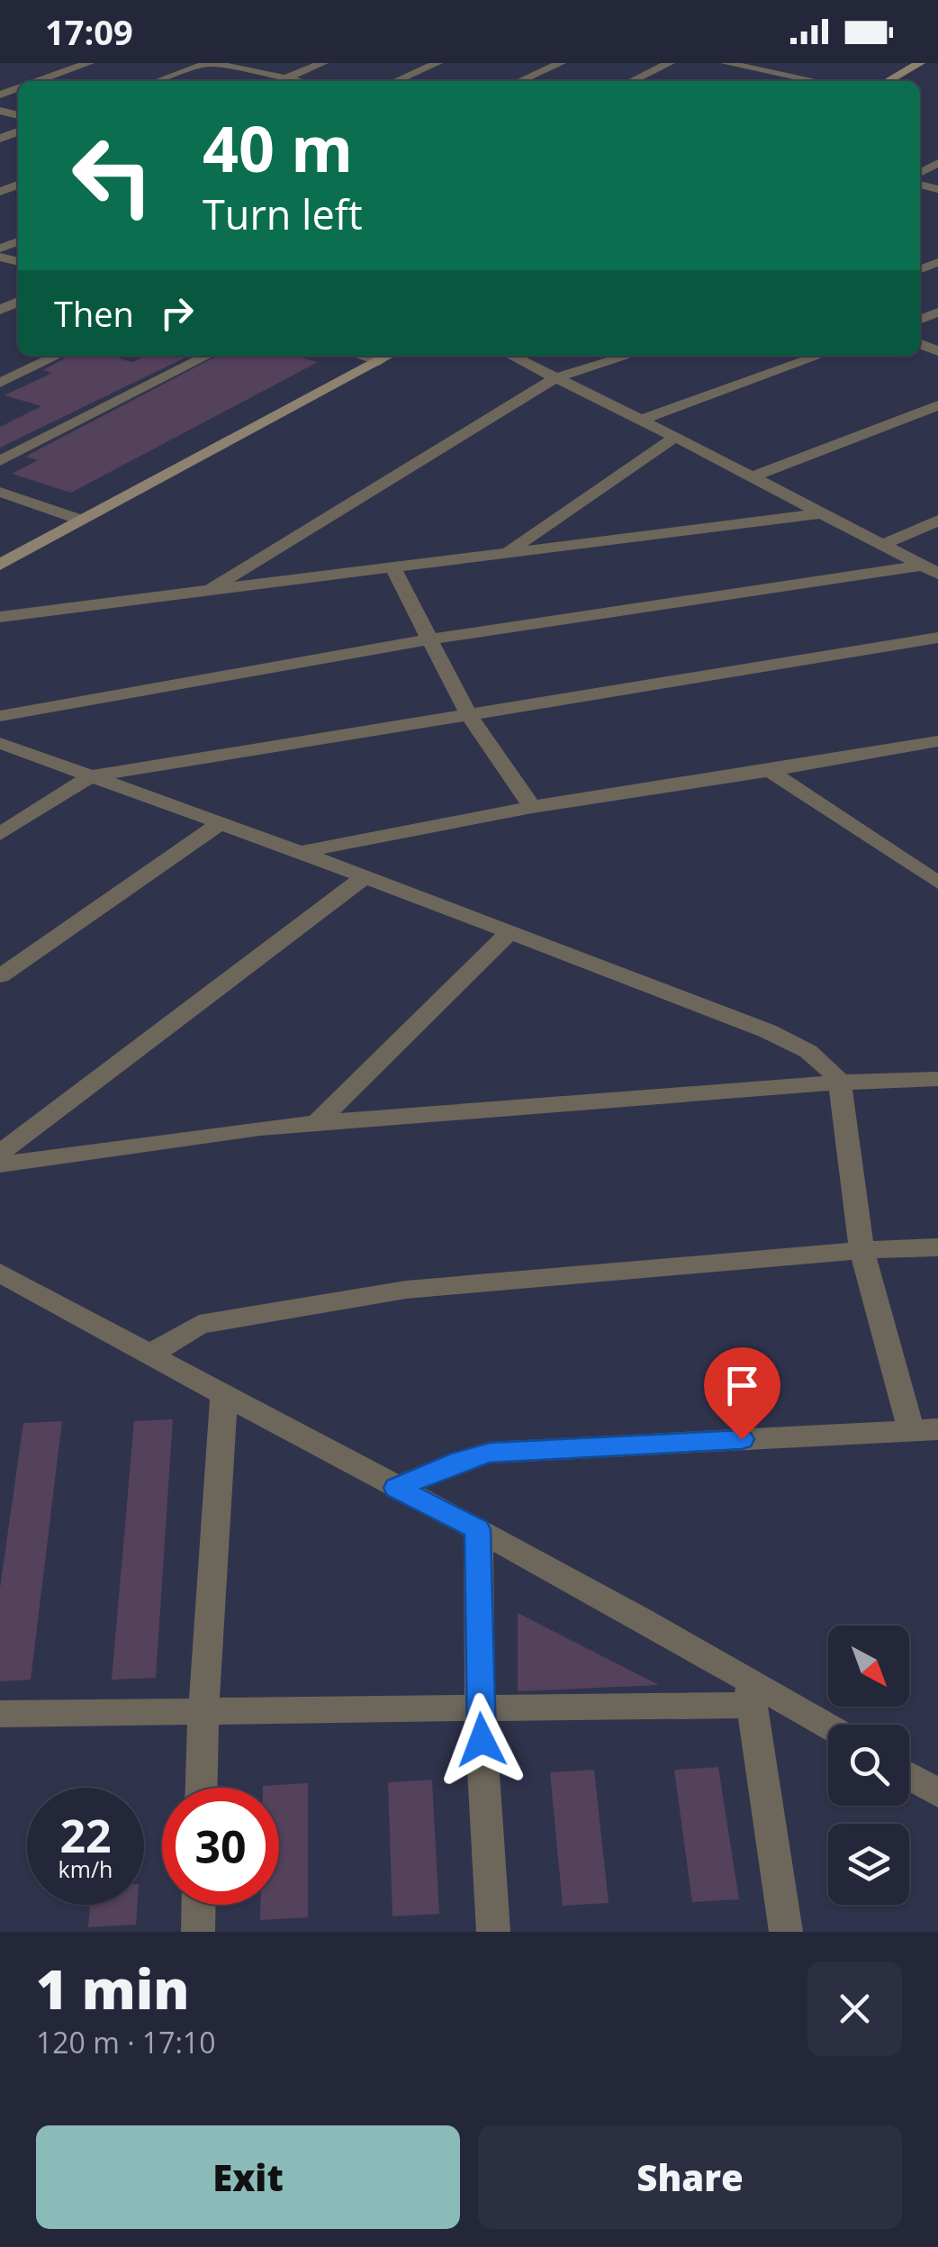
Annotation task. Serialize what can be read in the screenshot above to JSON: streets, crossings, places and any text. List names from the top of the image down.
{
  "north": "bottom right",
  "page": {
    "status": "17:09",
    "turn": ["40 m", "Turn left"],
    "then": "Then",
    "speed": "22 km/h",
    "limit": "30",
    "heading": ["1 min", "120 m · 17:10"],
    "buttons": ["Exit", "Share"]
  }
}
